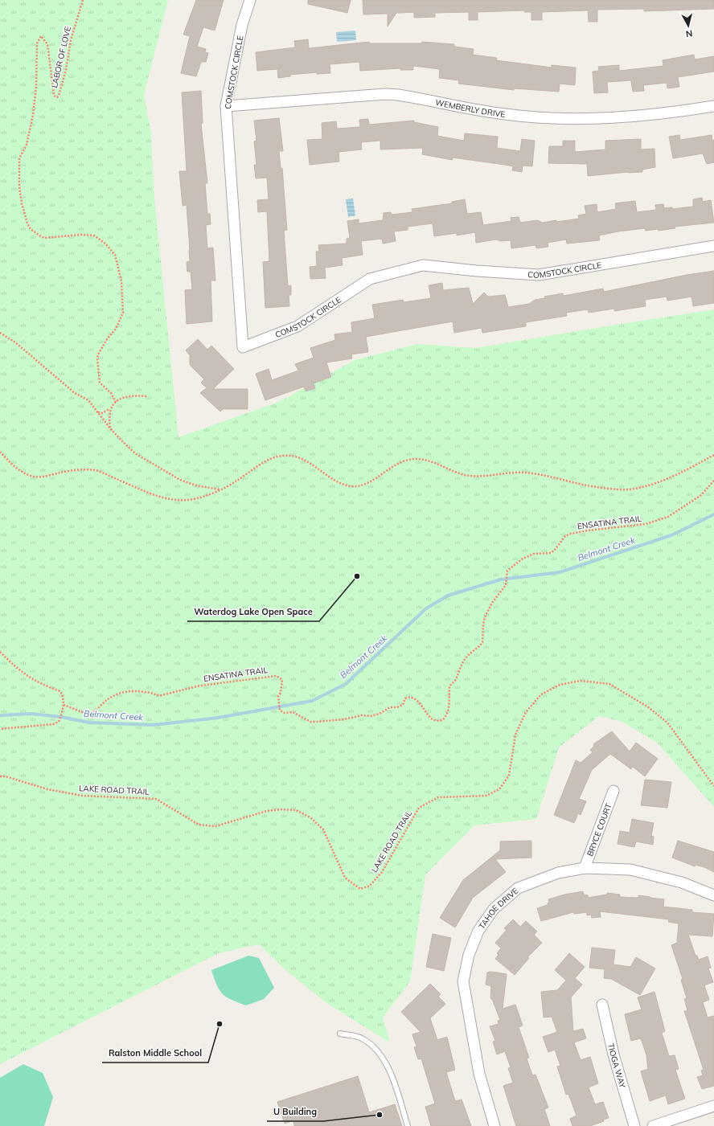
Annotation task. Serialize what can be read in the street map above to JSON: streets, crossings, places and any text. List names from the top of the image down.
{
  "streets": {
    "street": [
      "COMSTOCK CIRCLE",
      "WEMBERLY DRIVE",
      "BRYCE COURT",
      "TAHOE DRIVE",
      "TIOGA WAY"
    ],
    "path": ["LABOR OF LOVE", "ENSATINA TRAIL", "LAKE ROAD TRAIL"]
  },
  "crossings": [
    ["COMSTOCK CIRCLE", "WEMBERLY DRIVE"],
    ["BRYCE COURT", "TAHOE DRIVE"]
  ],
  "water": ["Belmont Creek"],
  "places": ["Waterdog Lake Open Space", "Ralston Middle School", "U Building"],
  "north": "bottom"
}
